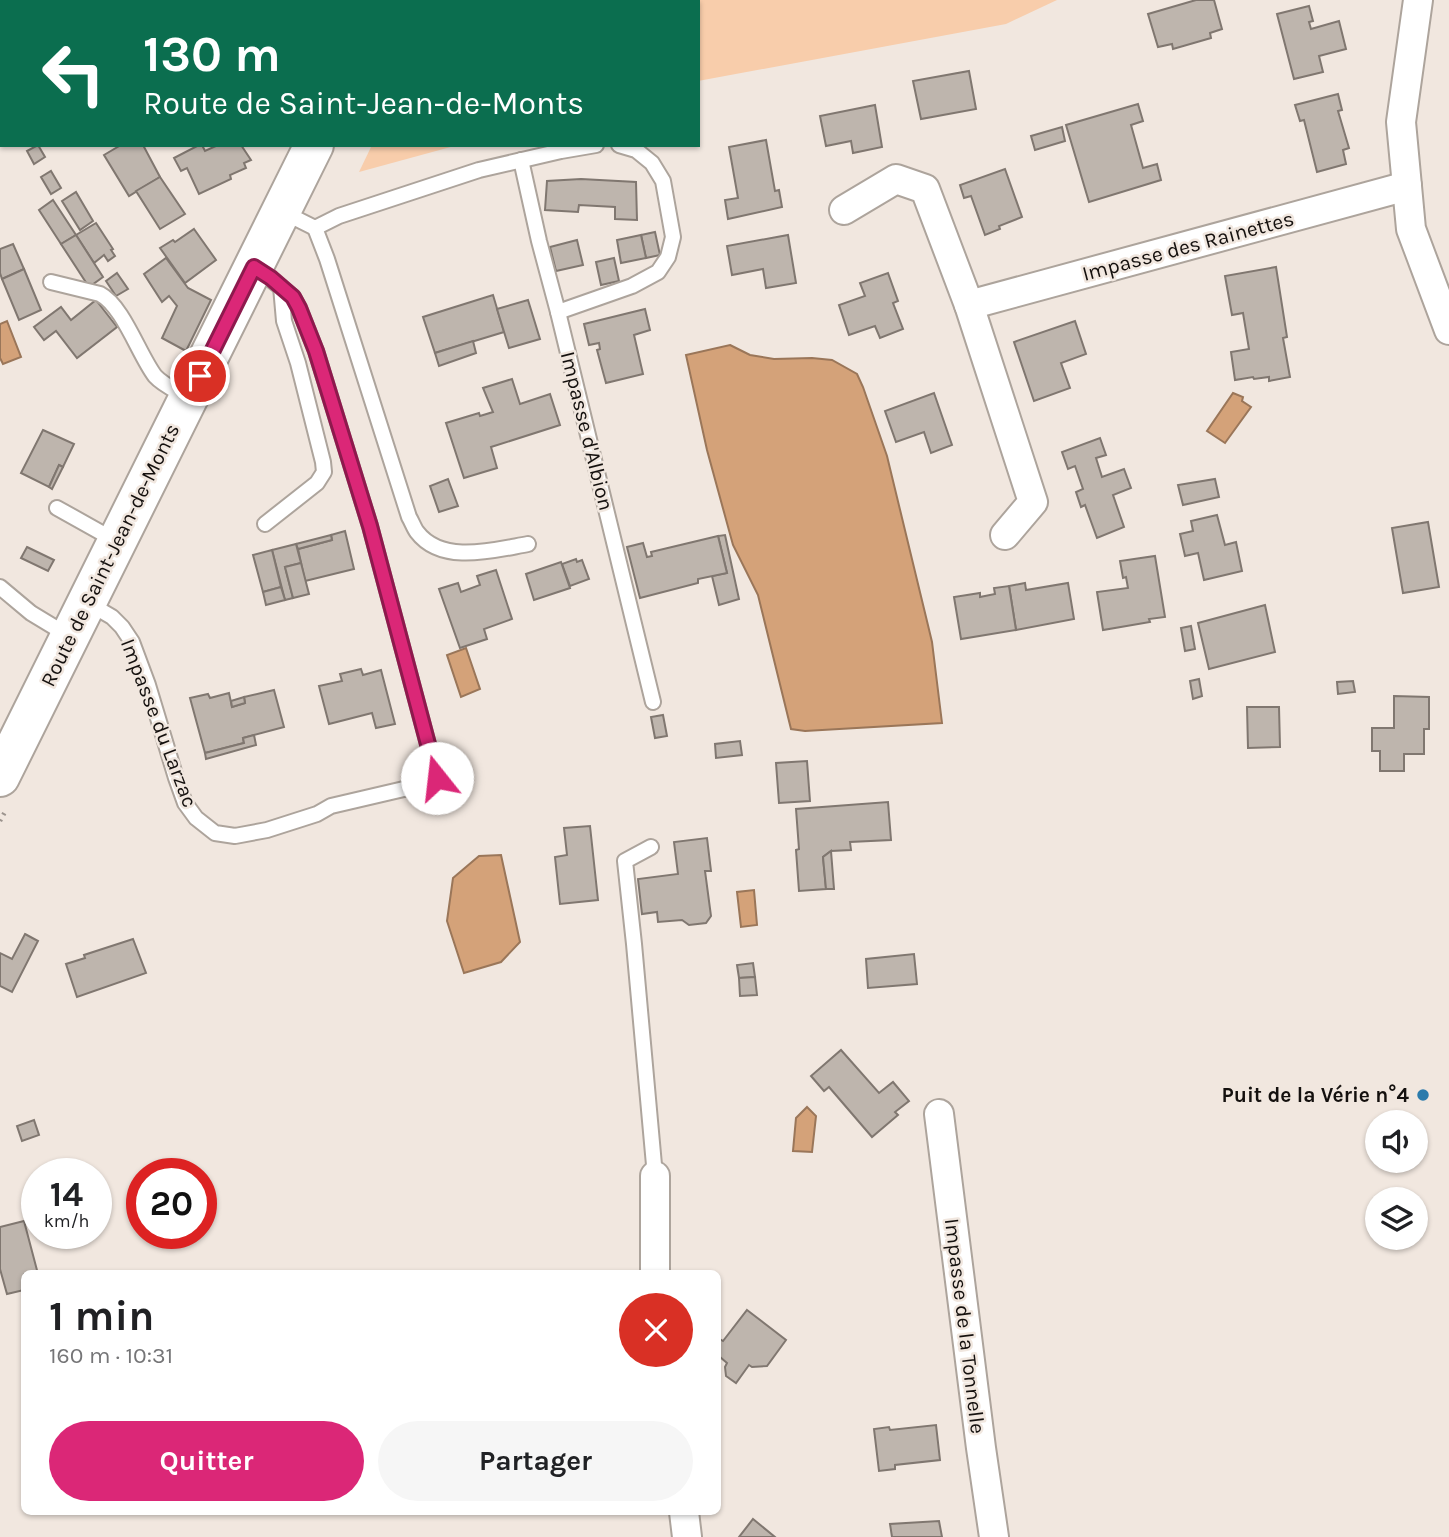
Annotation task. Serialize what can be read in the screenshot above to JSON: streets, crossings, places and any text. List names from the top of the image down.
{
  "streets": {
    "main road": ["Route de Saint-Jean-de-Monts"],
    "street": ["Impasse des Rainettes", "Impasse de la Tonnelle"],
    "lane": ["Impasse d'Albion", "Impasse du Larzac"]
  },
  "crossings": [
    ["Route de Saint-Jean-de-Monts", "Impasse du Larzac"]
  ],
  "places": ["Puit de la Vérie n°4"],
  "page": {
    "turn": ["130 m", "Route de Saint-Jean-de-Monts"],
    "speed": "14 km/h",
    "limit": "20",
    "heading": ["1 min", "160 m · 10:31"],
    "buttons": ["Quitter", "Partager"]
  }
}
